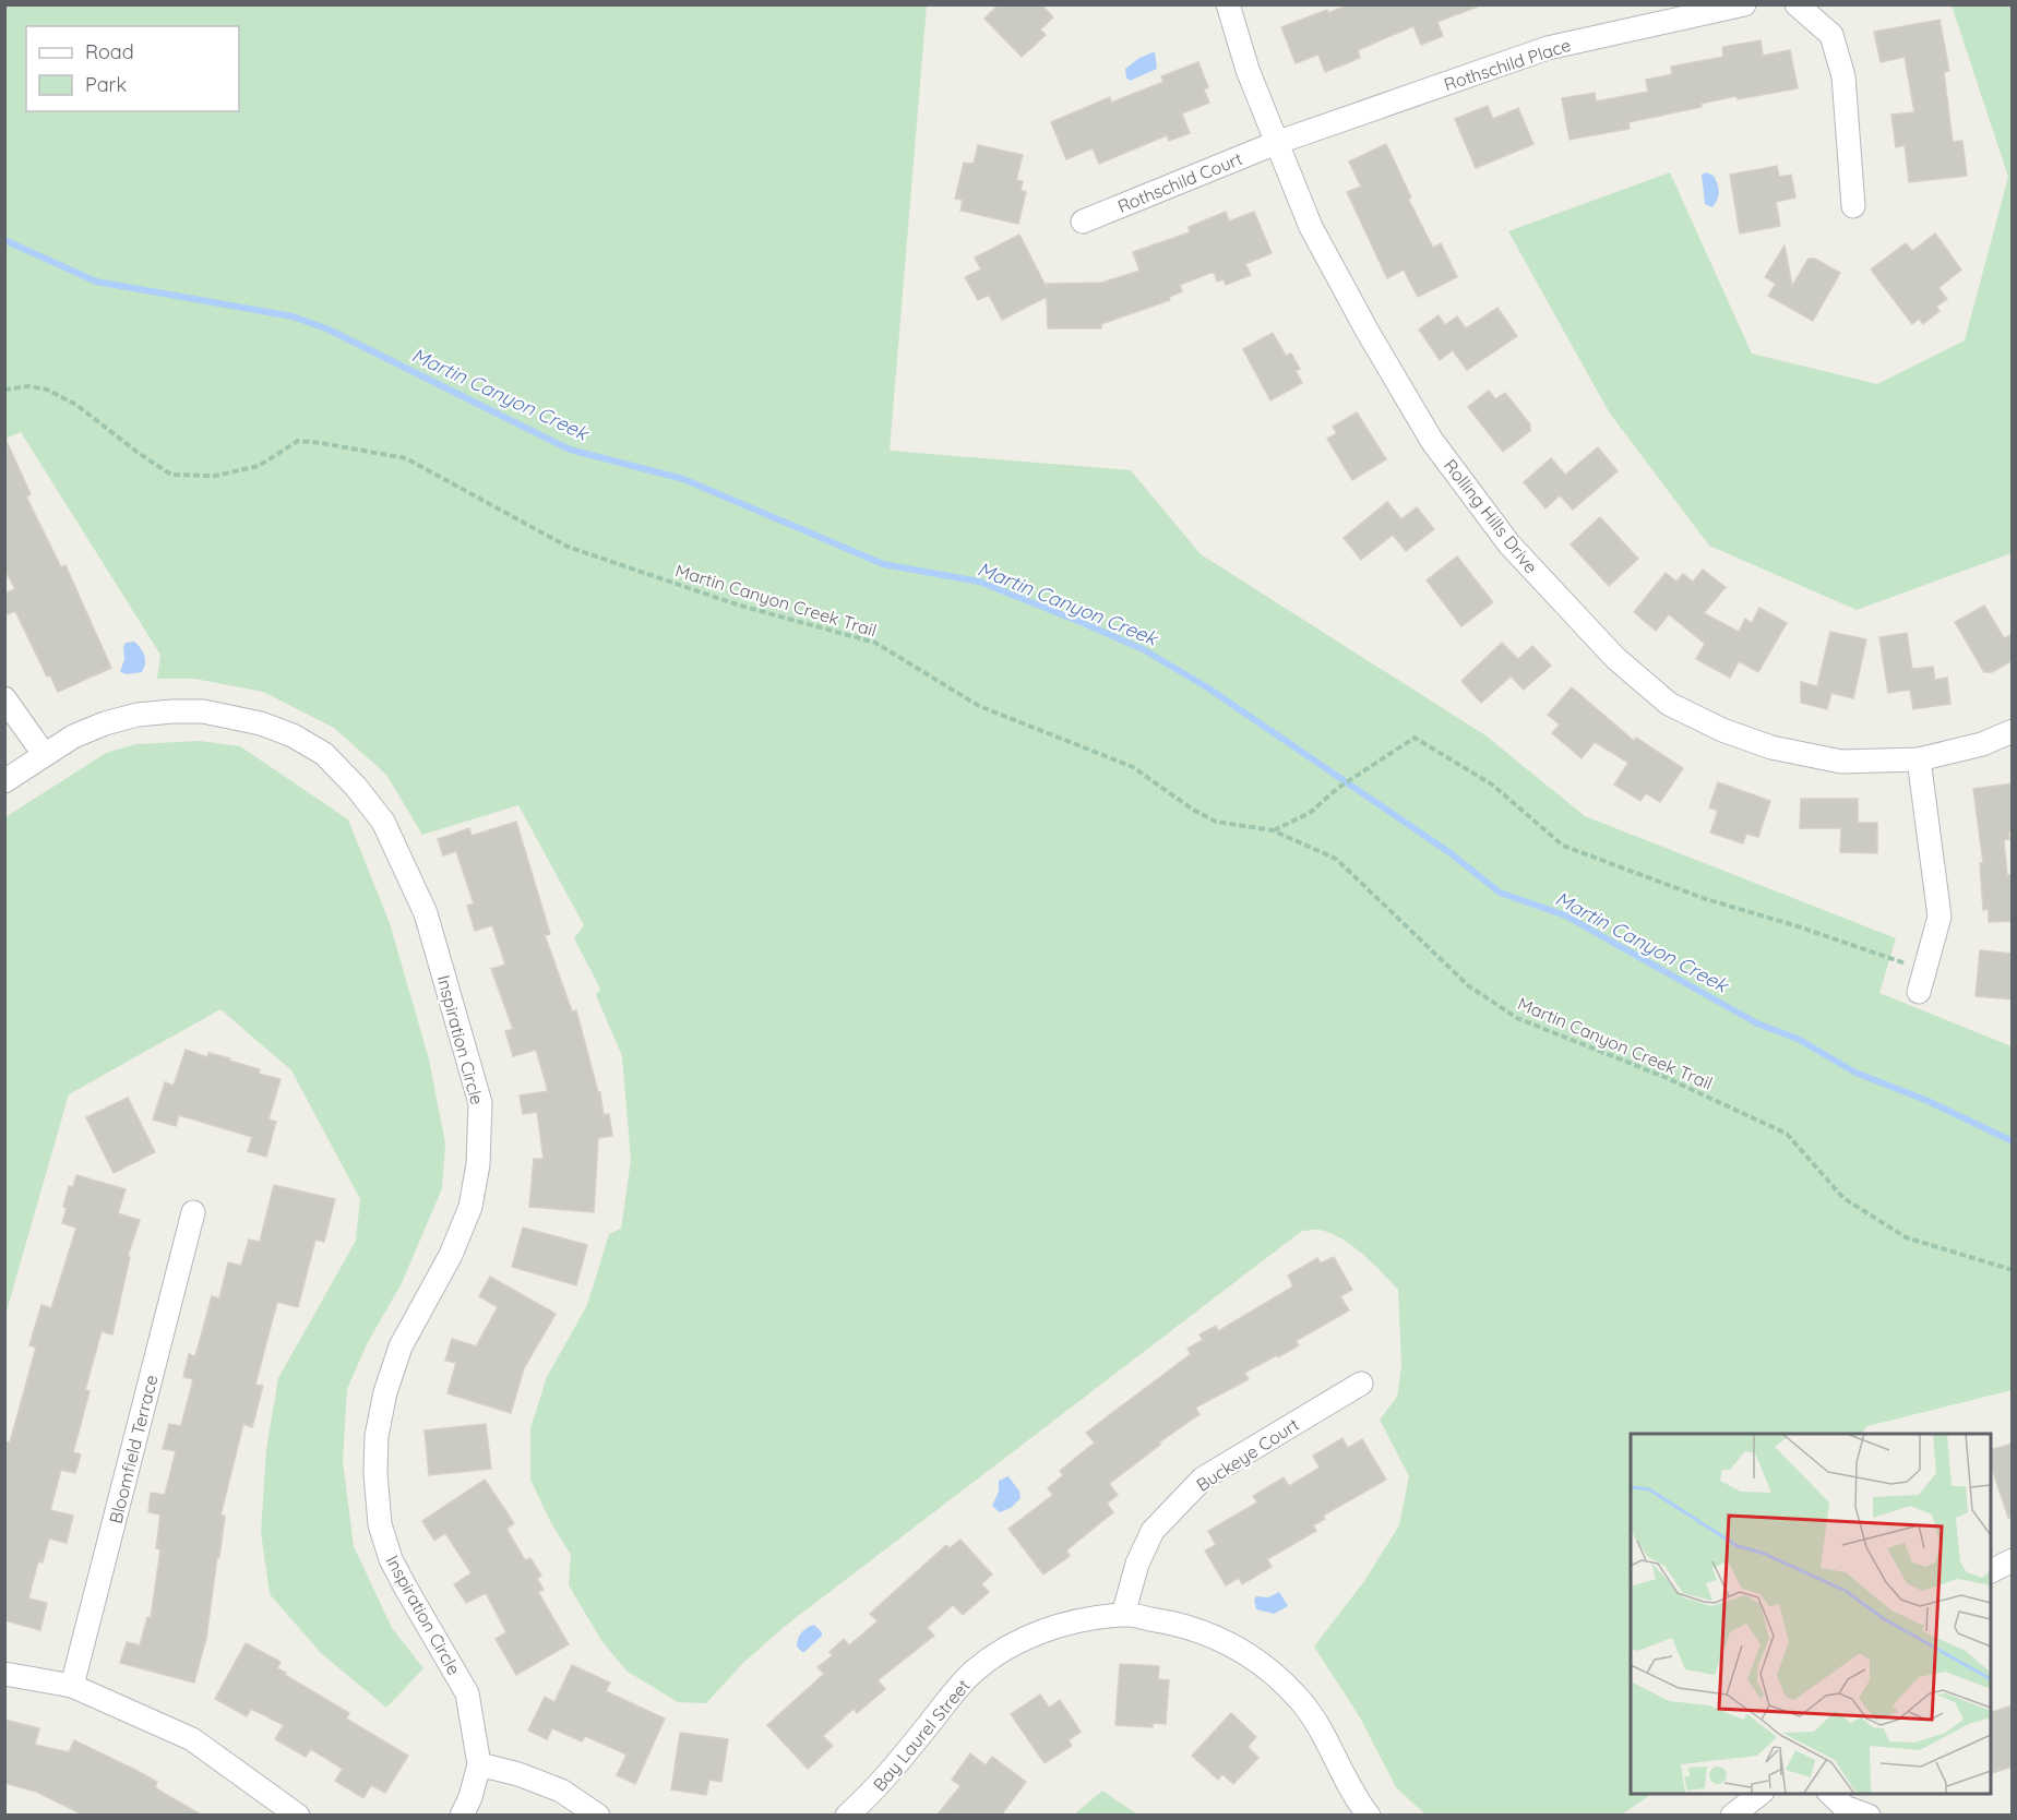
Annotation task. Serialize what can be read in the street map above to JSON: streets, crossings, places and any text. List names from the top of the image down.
{
  "streets": {
    "street": [
      "Rothschild Place",
      "Rothschild Court",
      "Rolling Hills Drive",
      "Inspiration Circle",
      "Bloomfield Terrace",
      "Buckeye Court",
      "Bay Laurel Street"
    ],
    "path": ["Martin Canyon Creek Trail"]
  },
  "crossings": [
    ["Rothschild Place", "Rothschild Court"],
    ["Rothschild Place", "Rolling Hills Drive"],
    ["Rothschild Court", "Rolling Hills Drive"],
    ["Buckeye Court", "Bay Laurel Street"]
  ],
  "water": ["Martin Canyon Creek"],
  "legend": ["Road", "Park"]
}
